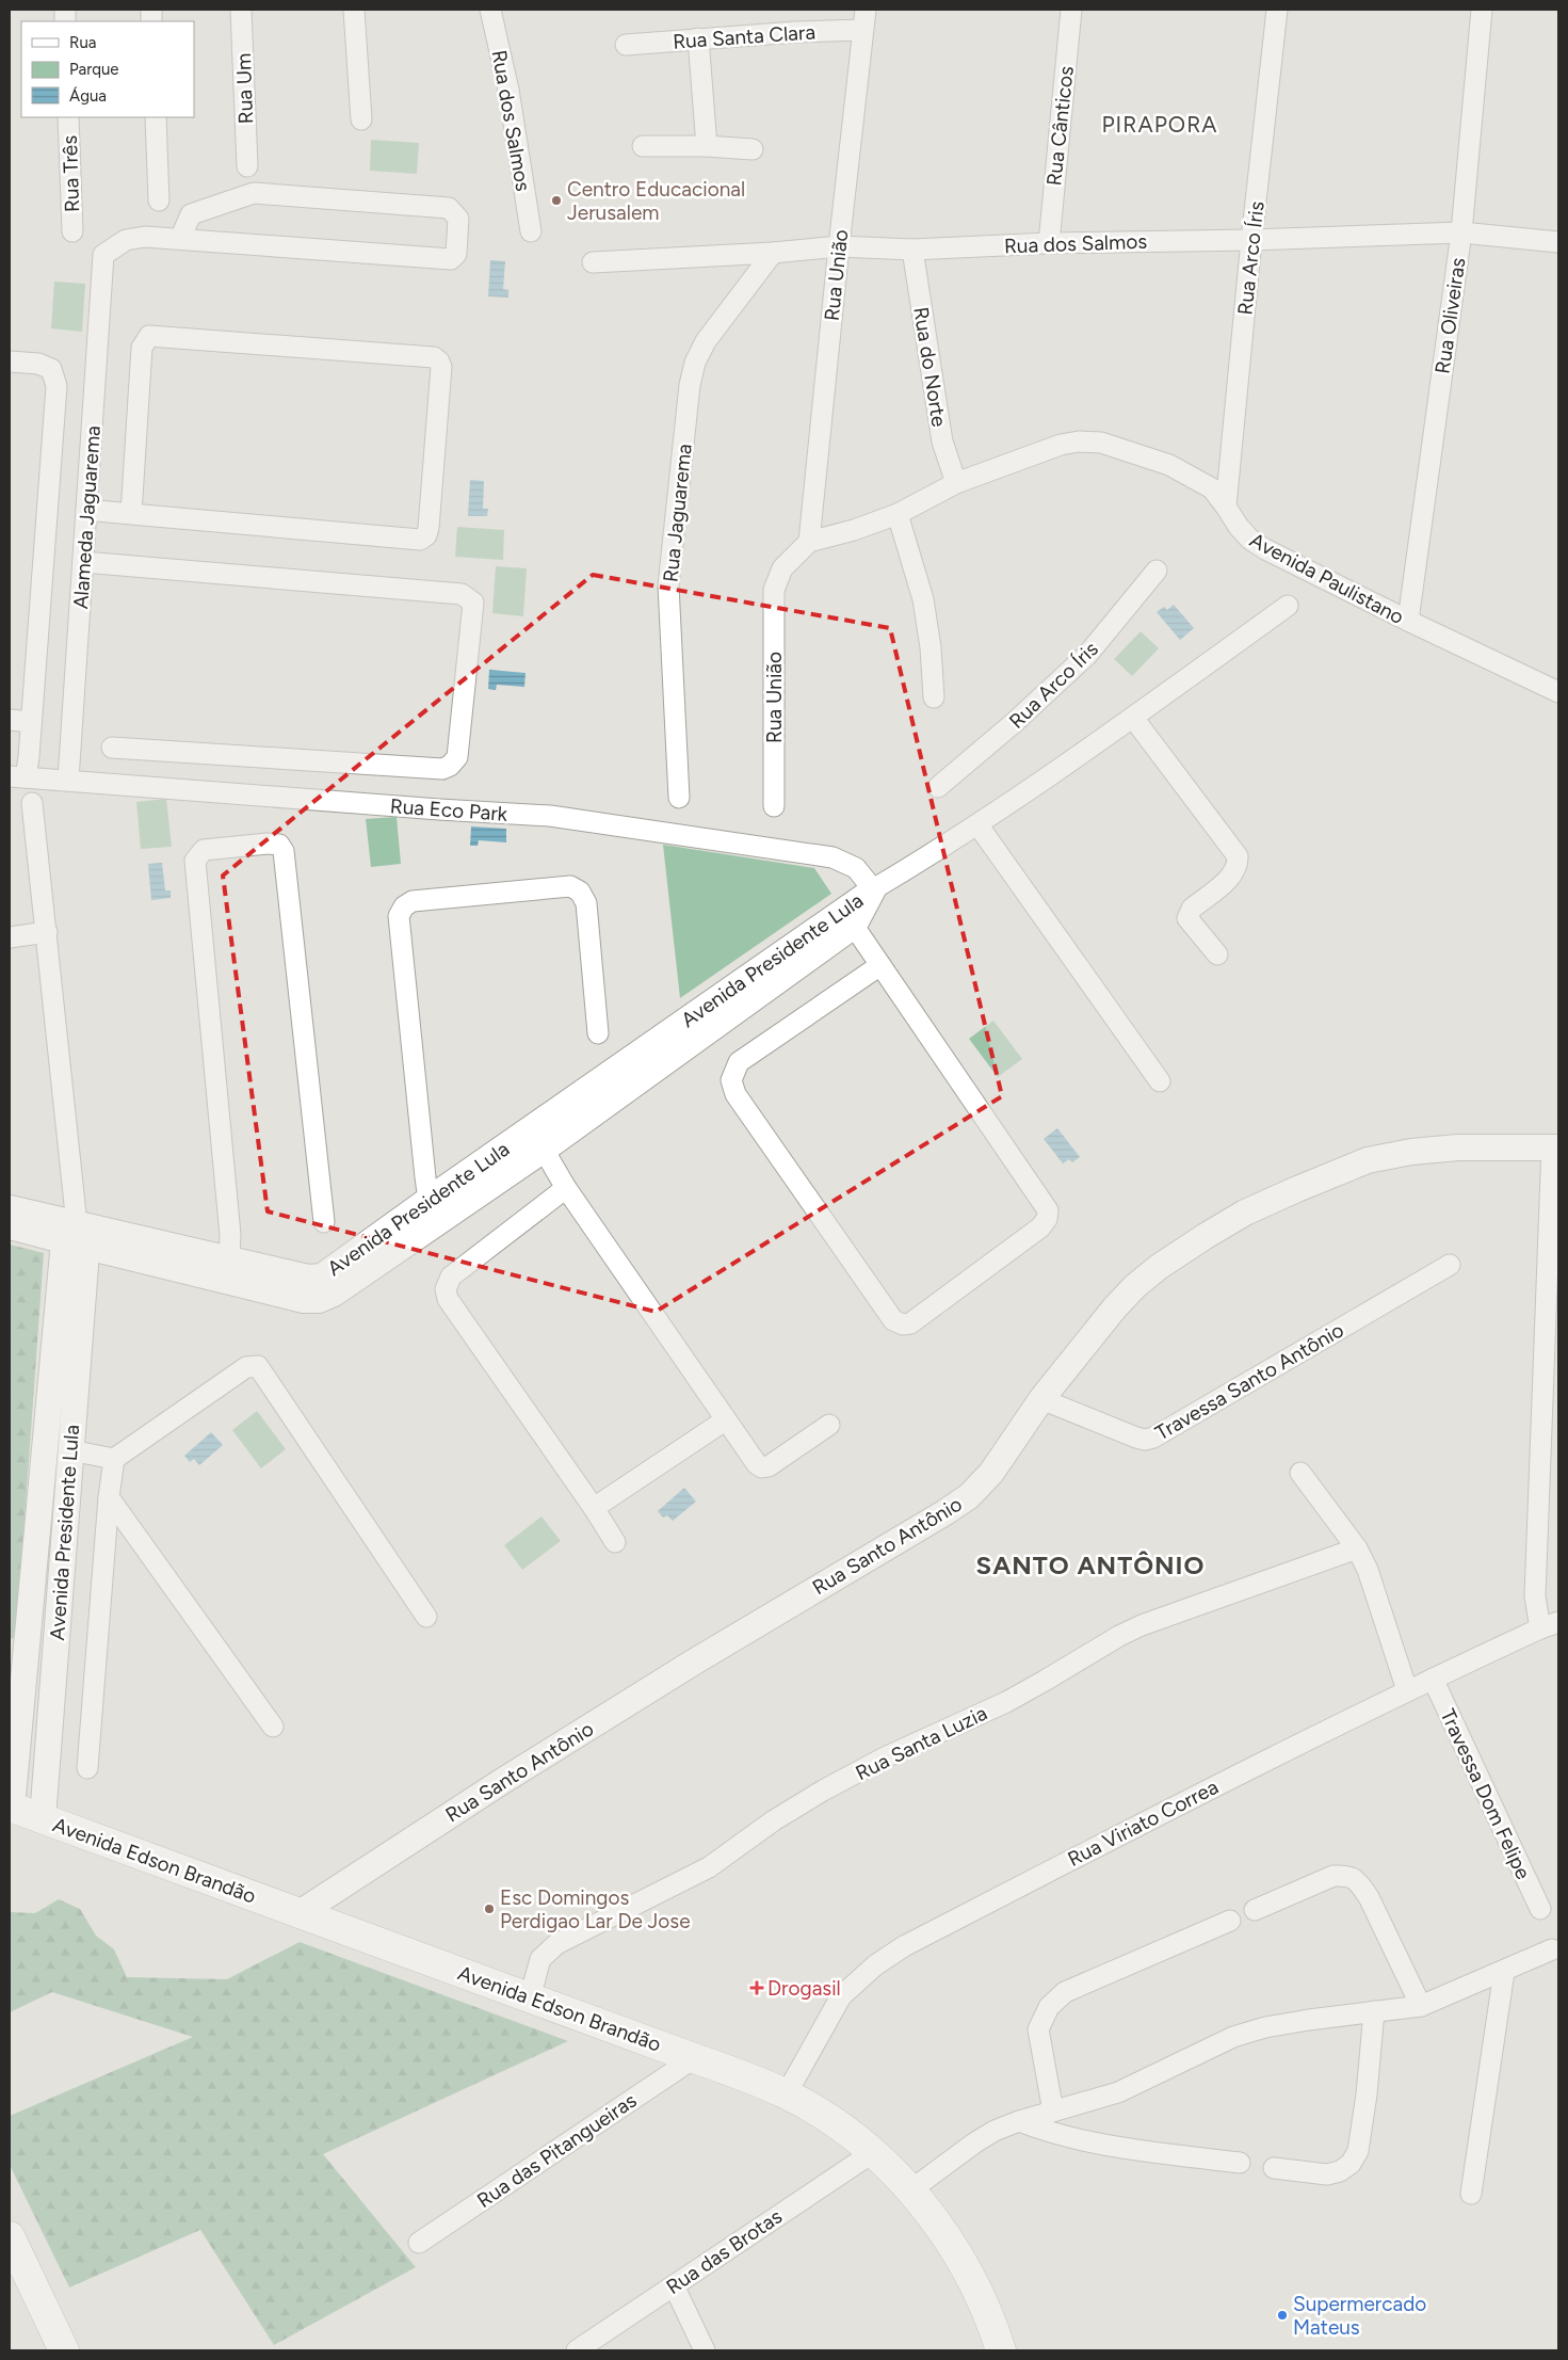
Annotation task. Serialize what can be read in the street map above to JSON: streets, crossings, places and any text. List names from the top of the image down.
{
  "streets": {
    "main road": ["Avenida Edson Brandão"],
    "street": [
      "Rua Santa Clara",
      "Rua Um",
      "Rua dos Salmos",
      "Rua Cânticos",
      "Rua Três",
      "Rua Arco Íris",
      "Rua União",
      "Rua Oliveiras",
      "Rua do Norte",
      "Rua Jaguarema",
      "Alameda Jaguarema",
      "Avenida Paulistano",
      "Rua Eco Park",
      "Avenida Presidente Lula",
      "Travessa Santo Antônio",
      "Rua Santo Antônio",
      "Rua Santa Luzia",
      "Travessa Dom Felipe",
      "Rua Viriato Correa",
      "Rua das Pitangueiras",
      "Rua das Brotas"
    ]
  },
  "crossings": [
    ["Rua Santa Clara", "Rua União"],
    ["Rua dos Salmos", "Rua Cânticos"],
    ["Rua dos Salmos", "Rua Arco Íris"],
    ["Rua dos Salmos", "Rua União"],
    ["Rua dos Salmos", "Rua Oliveiras"],
    ["Rua dos Salmos", "Rua do Norte"],
    ["Rua dos Salmos", "Rua Jaguarema"],
    ["Rua Arco Íris", "Avenida Paulistano"],
    ["Rua União", "Avenida Paulistano"],
    ["Rua Oliveiras", "Avenida Paulistano"],
    ["Rua do Norte", "Avenida Paulistano"],
    ["Alameda Jaguarema", "Rua Eco Park"],
    ["Rua Eco Park", "Avenida Presidente Lula"],
    ["Avenida Presidente Lula", "Avenida Edson Brandão"],
    ["Travessa Santo Antônio", "Rua Santo Antônio"],
    ["Rua Santo Antônio", "Avenida Edson Brandão"],
    ["Rua Santa Luzia", "Avenida Edson Brandão"],
    ["Travessa Dom Felipe", "Rua Viriato Correa"],
    ["Rua Viriato Correa", "Avenida Edson Brandão"],
    ["Avenida Edson Brandão", "Rua das Pitangueiras"],
    ["Avenida Edson Brandão", "Rua das Brotas"]
  ],
  "districts": ["PIRAPORA", "SANTO ANTÔNIO"],
  "places": {
    "other": ["Centro Educacional Jerusalem", "Esc Domingos Perdigao Lar De Jose", "Supermercado Mateus"],
    "health": ["Drogasil"]
  },
  "legend": ["Rua", "Parque", "Água"]
}
